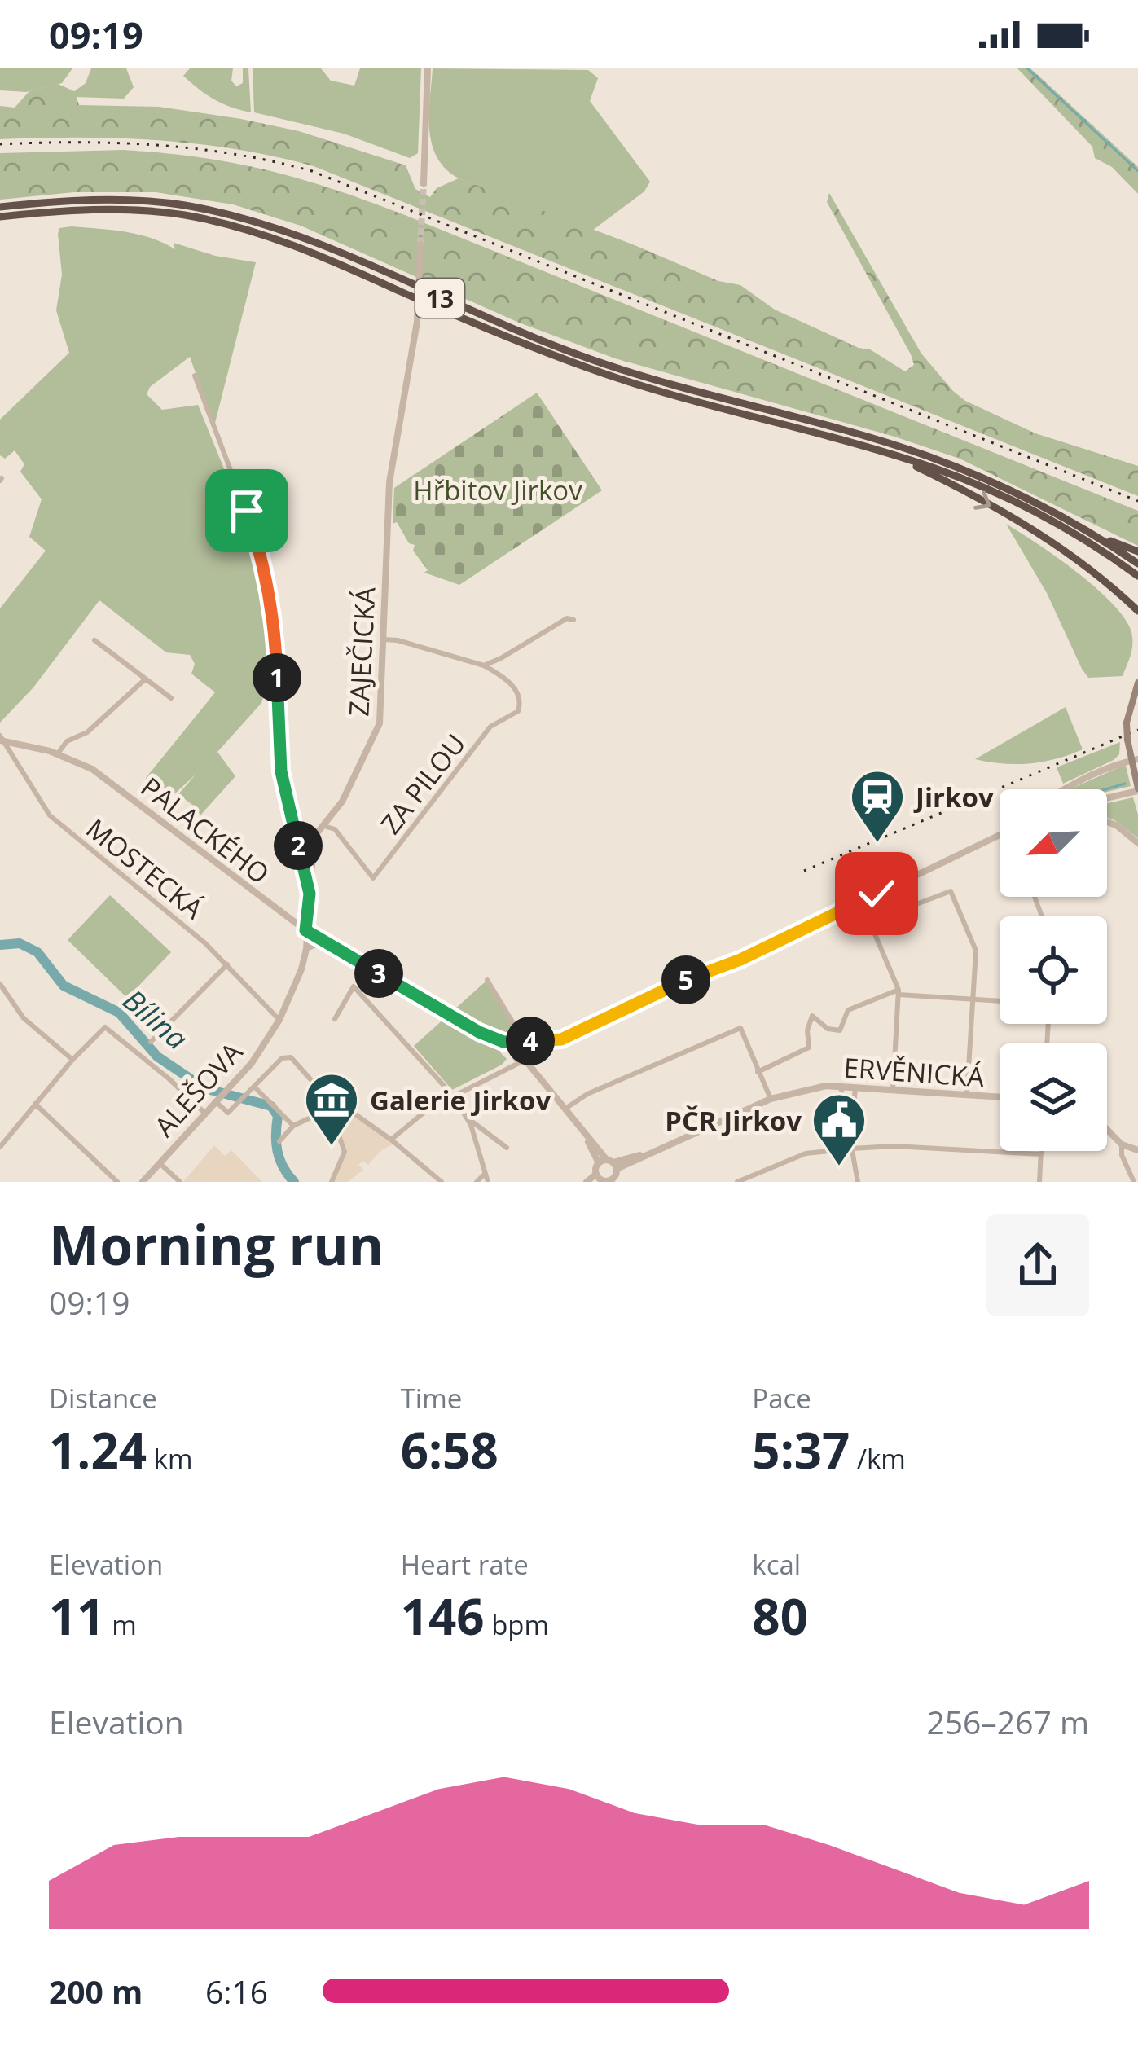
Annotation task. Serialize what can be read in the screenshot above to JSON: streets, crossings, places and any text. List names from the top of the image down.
{
  "streets": {
    "highway": ["13"],
    "street": [
      "ZAJEČICKÁ",
      "ZA PILOU",
      "PALACKÉHO",
      "MOSTECKÁ",
      "ERVĚNICKÁ",
      "ALEŠOVA"
    ]
  },
  "crossings": [
    ["ZAJEČICKÁ", "ZA PILOU"],
    ["ZAJEČICKÁ", "PALACKÉHO"],
    ["ZAJEČICKÁ", "MOSTECKÁ"],
    ["ZAJEČICKÁ", "ALEŠOVA"],
    ["PALACKÉHO", "MOSTECKÁ"],
    ["MOSTECKÁ", "ALEŠOVA"]
  ],
  "water": ["Bílina"],
  "parks": ["Hřbitov Jirkov"],
  "places": {
    "station": ["Jirkov"],
    "museum": ["Galerie Jirkov"],
    "public building": ["PČR Jirkov"]
  },
  "north": "bottom left",
  "page": {
    "status": "09:19",
    "pins": [
      "1",
      "2",
      "3",
      "5",
      "4"
    ],
    "heading": ["Morning run", "09:19"],
    "stats": [
      ["Distance", "1.24 km"],
      ["Time", "6:58"],
      ["Pace", "5:37 /km"],
      ["Elevation", "11 m"],
      ["Heart rate", "146 bpm"],
      ["kcal", "80"]
    ],
    "chart": ["Elevation", "256–267 m"],
    "list": [
      {
        "name": "200 m",
        "note": "6:16"
      }
    ]
  }
}
